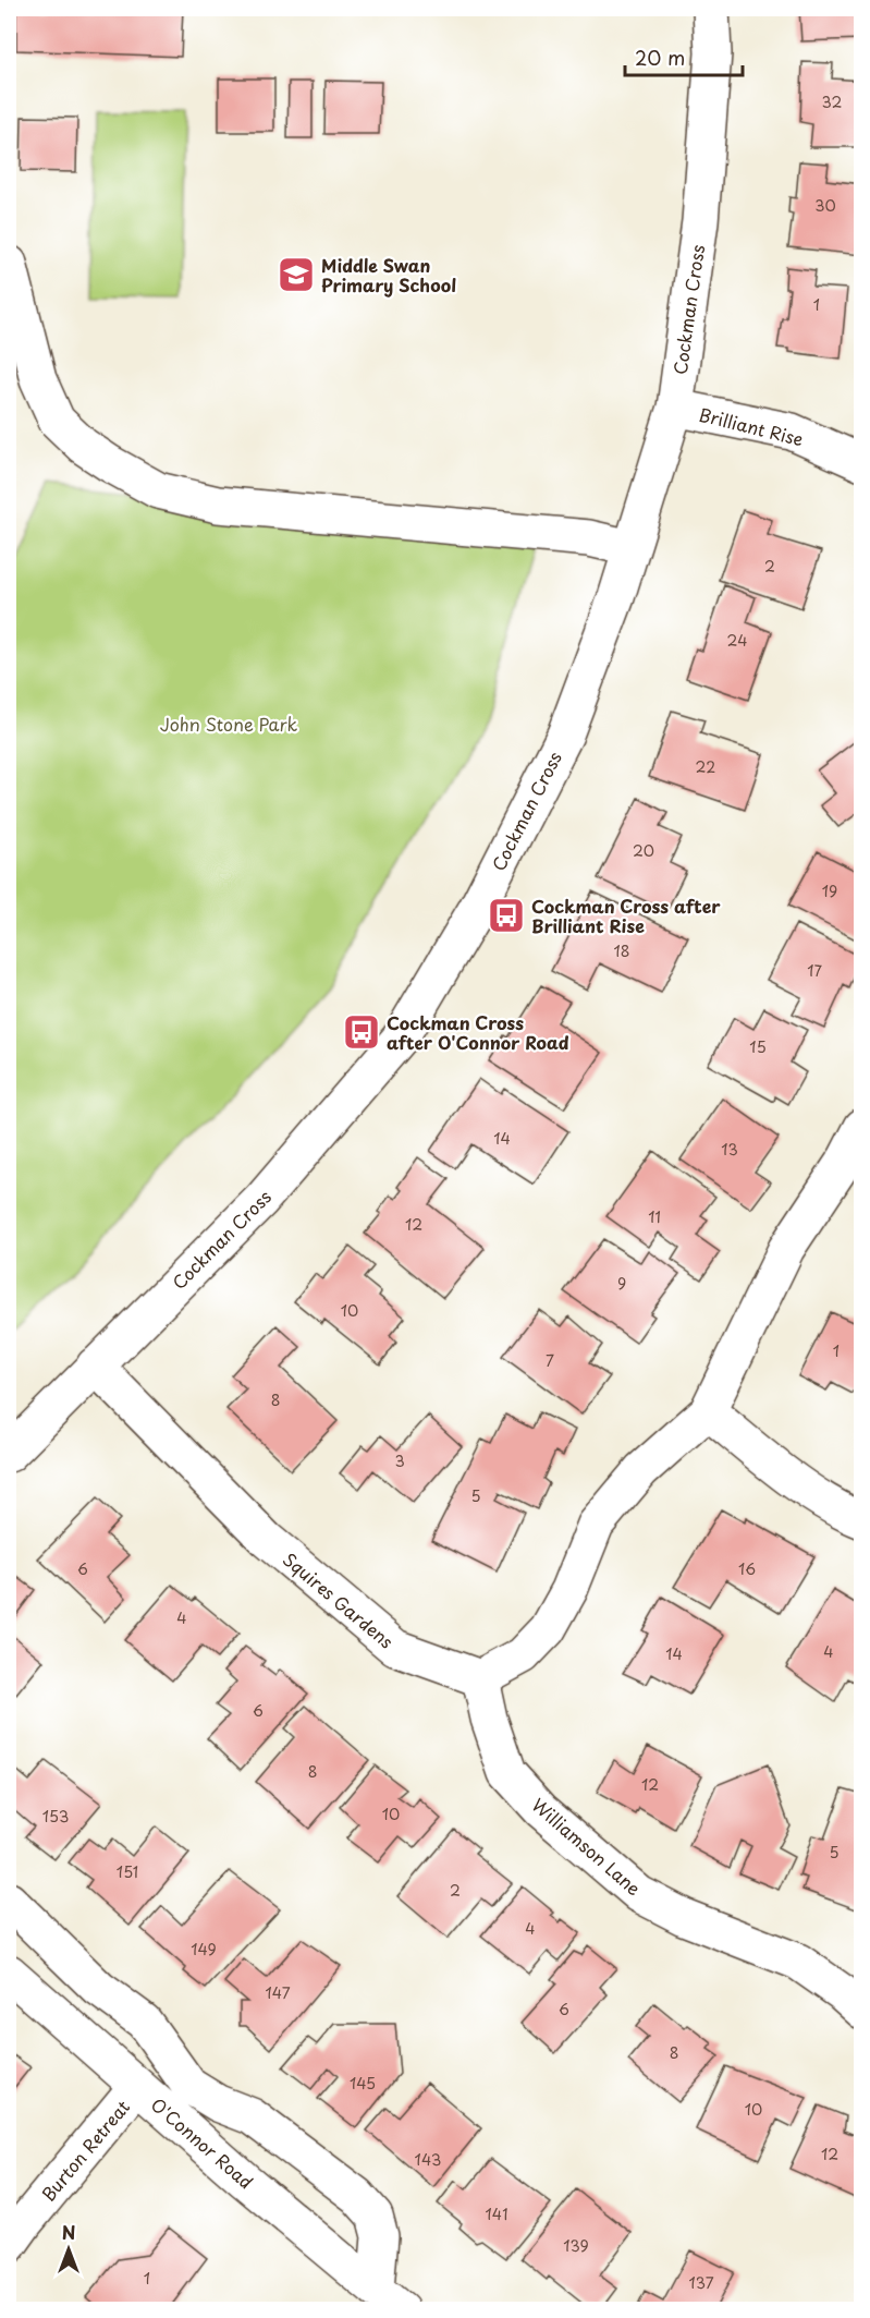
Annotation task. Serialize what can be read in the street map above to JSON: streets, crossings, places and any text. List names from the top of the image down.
{
  "streets": {
    "street": [
      "Cockman Cross",
      "Brilliant Rise",
      "Squires Gardens",
      "Williamson Lane",
      "O'Connor Road",
      "Burton Retreat"
    ]
  },
  "crossings": [
    ["Cockman Cross", "Brilliant Rise"],
    ["Cockman Cross", "Squires Gardens"],
    ["Squires Gardens", "Williamson Lane"],
    ["O'Connor Road", "Burton Retreat"]
  ],
  "parks": ["John Stone Park"],
  "places": {
    "school or university": ["Middle Swan Primary School"],
    "bus stop": ["Cockman Cross after Brilliant Rise", "Cockman Cross after O'Connor Road"]
  },
  "house_numbers": [
    "32",
    "30",
    "1",
    "2",
    "24",
    "22",
    "20",
    "19",
    "18",
    "17",
    "15",
    "14",
    "13",
    "11",
    "12",
    "9",
    "10",
    "1",
    "7",
    "8",
    "3",
    "5",
    "6",
    "16",
    "4",
    "4",
    "14",
    "6",
    "8",
    "12",
    "10",
    "153",
    "5",
    "151",
    "2",
    "4",
    "149",
    "147",
    "6",
    "8",
    "145",
    "10",
    "12",
    "143",
    "141",
    "139",
    "1",
    "137"
  ],
  "scale_bar": "20 m",
  "north": "top"
}
